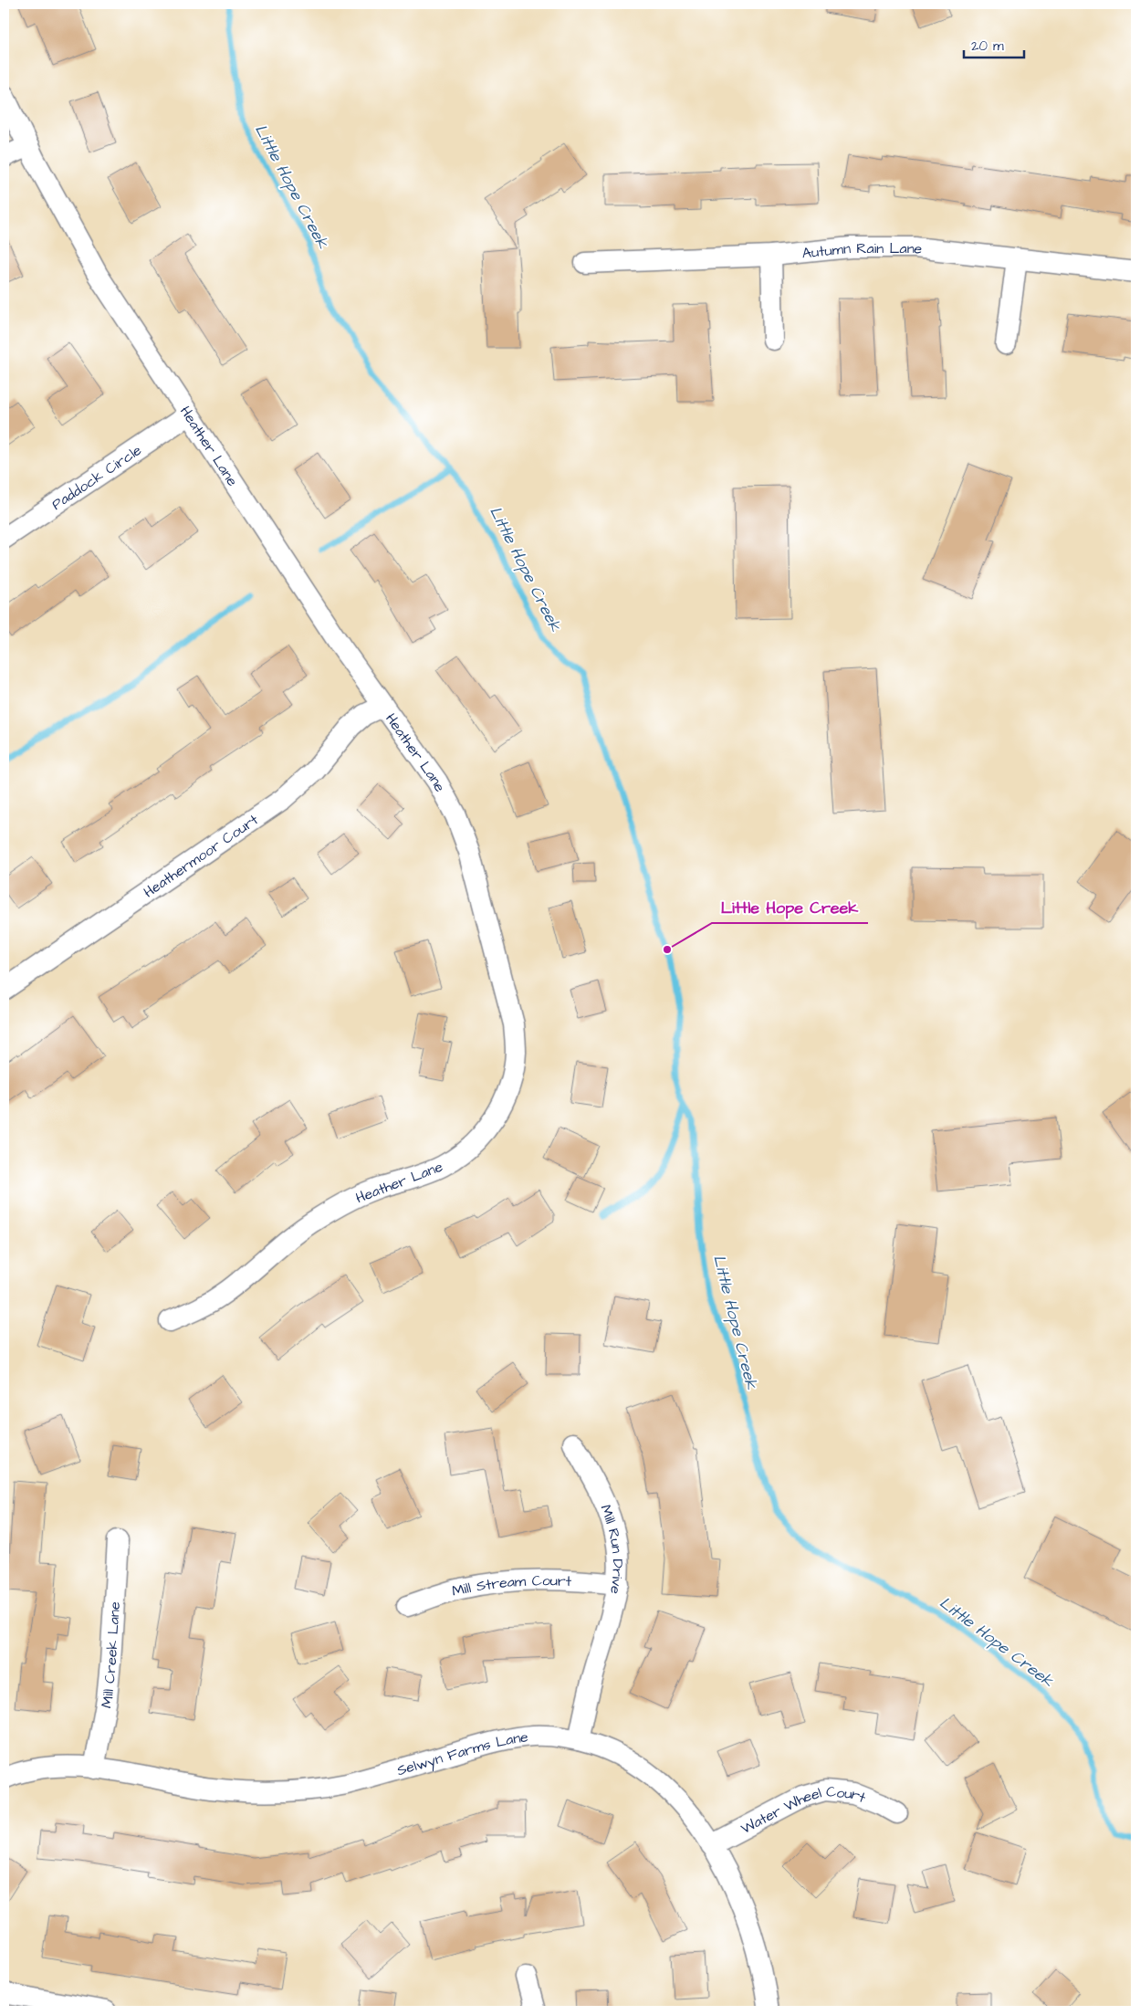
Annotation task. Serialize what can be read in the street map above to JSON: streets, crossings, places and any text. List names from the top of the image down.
{
  "streets": {
    "street": [
      "Autumn Rain Lane",
      "Heather Lane",
      "Paddock Circle",
      "Heathermoor Court",
      "Mill Run Drive",
      "Mill Stream Court",
      "Mill Creek Lane",
      "Selwyn Farms Lane",
      "Water Wheel Court"
    ]
  },
  "crossings": [
    ["Heather Lane", "Paddock Circle"],
    ["Heather Lane", "Heathermoor Court"],
    ["Mill Run Drive", "Mill Stream Court"],
    ["Mill Run Drive", "Selwyn Farms Lane"],
    ["Mill Creek Lane", "Selwyn Farms Lane"],
    ["Selwyn Farms Lane", "Water Wheel Court"]
  ],
  "water": ["Little Hope Creek"],
  "places": ["Little Hope Creek"],
  "scale_bar": "20 m"
}
